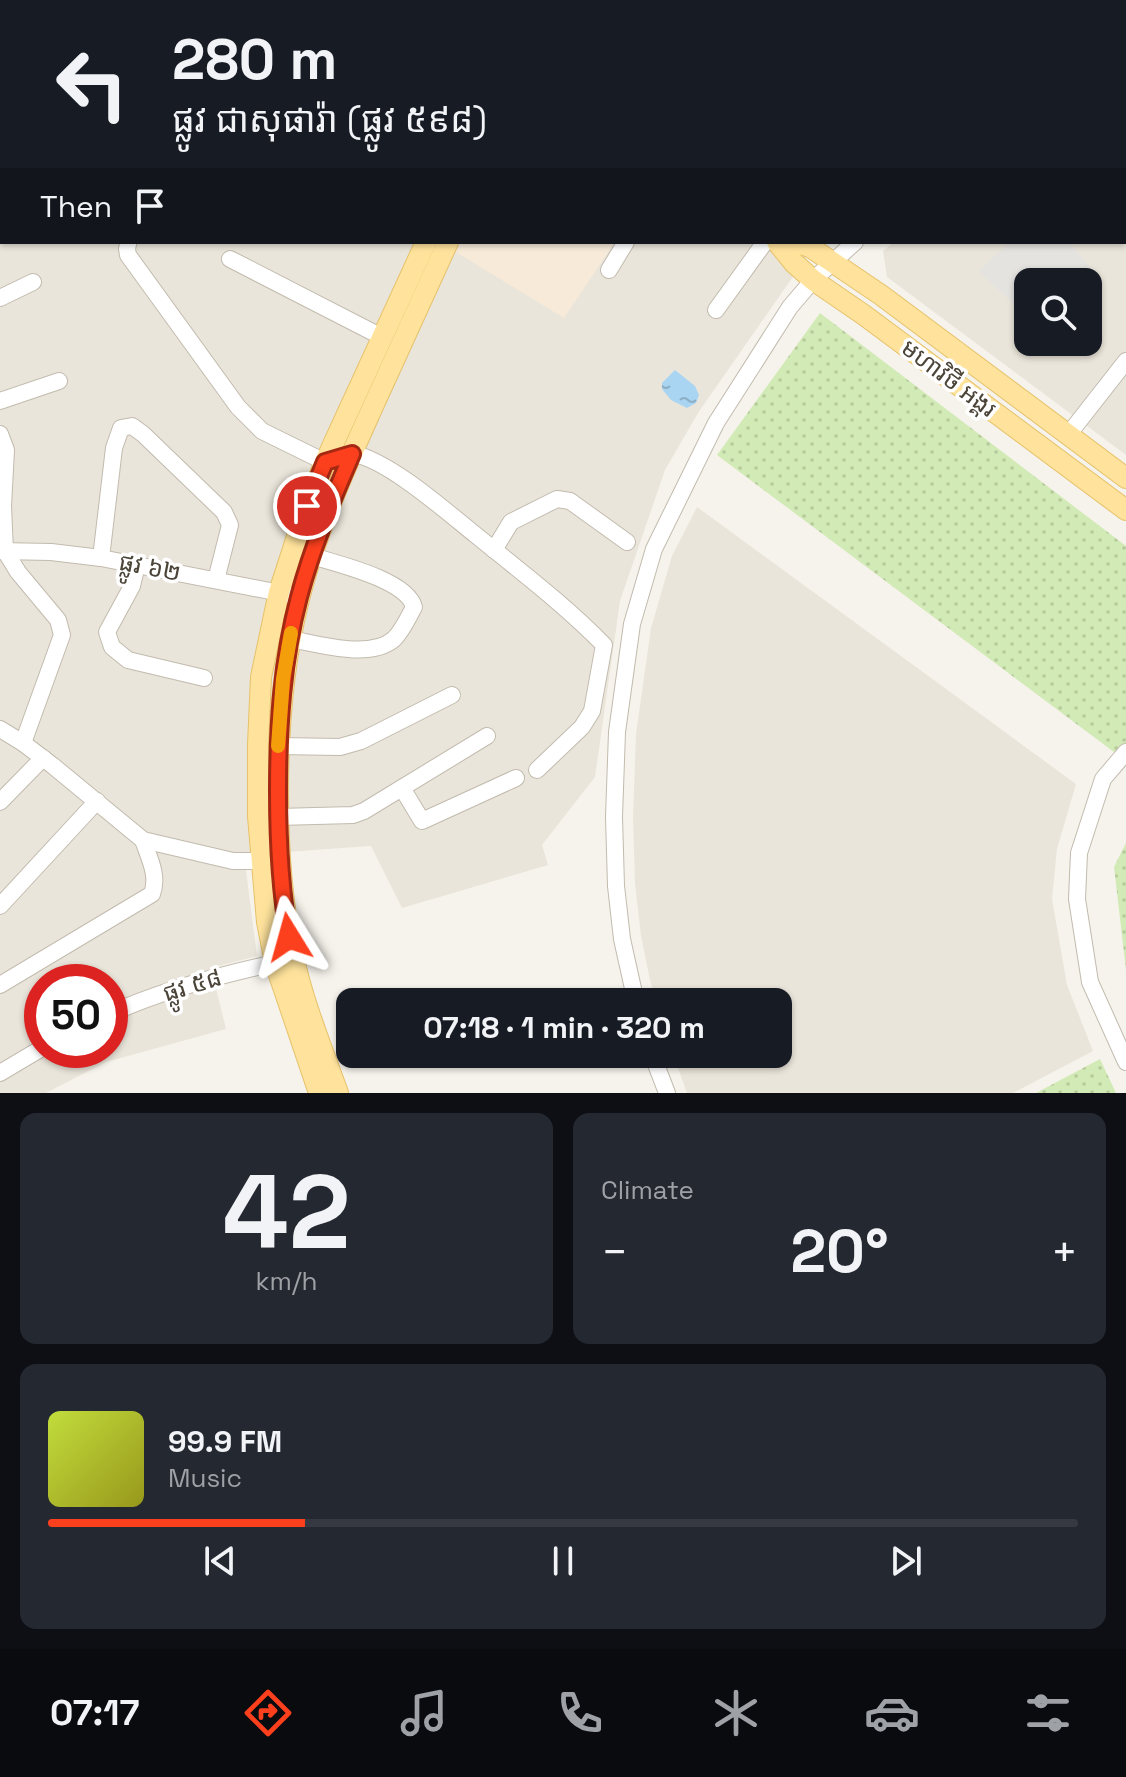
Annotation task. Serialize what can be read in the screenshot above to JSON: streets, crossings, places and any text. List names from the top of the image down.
{
  "streets": {
    "main road": ["មហាវិថី អង្គរ"],
    "street": ["ផ្លូវ ៦២", "ផ្លូវ ៥៨"]
  },
  "page": {
    "turn": ["280 m", "ផ្លូវ ជាសុផារ៉ា (ផ្លូវ ៥៩៨)"],
    "then": "Then",
    "limit": "50",
    "trip": "07:18 · 1 min · 320 m",
    "tile": [
      ["42", "km/h"],
      "Climate"
    ],
    "heat": ["−", "20°", "+"],
    "song": ["99.9 FM", "Music"],
    "tabs": "07:17"
  }
}
